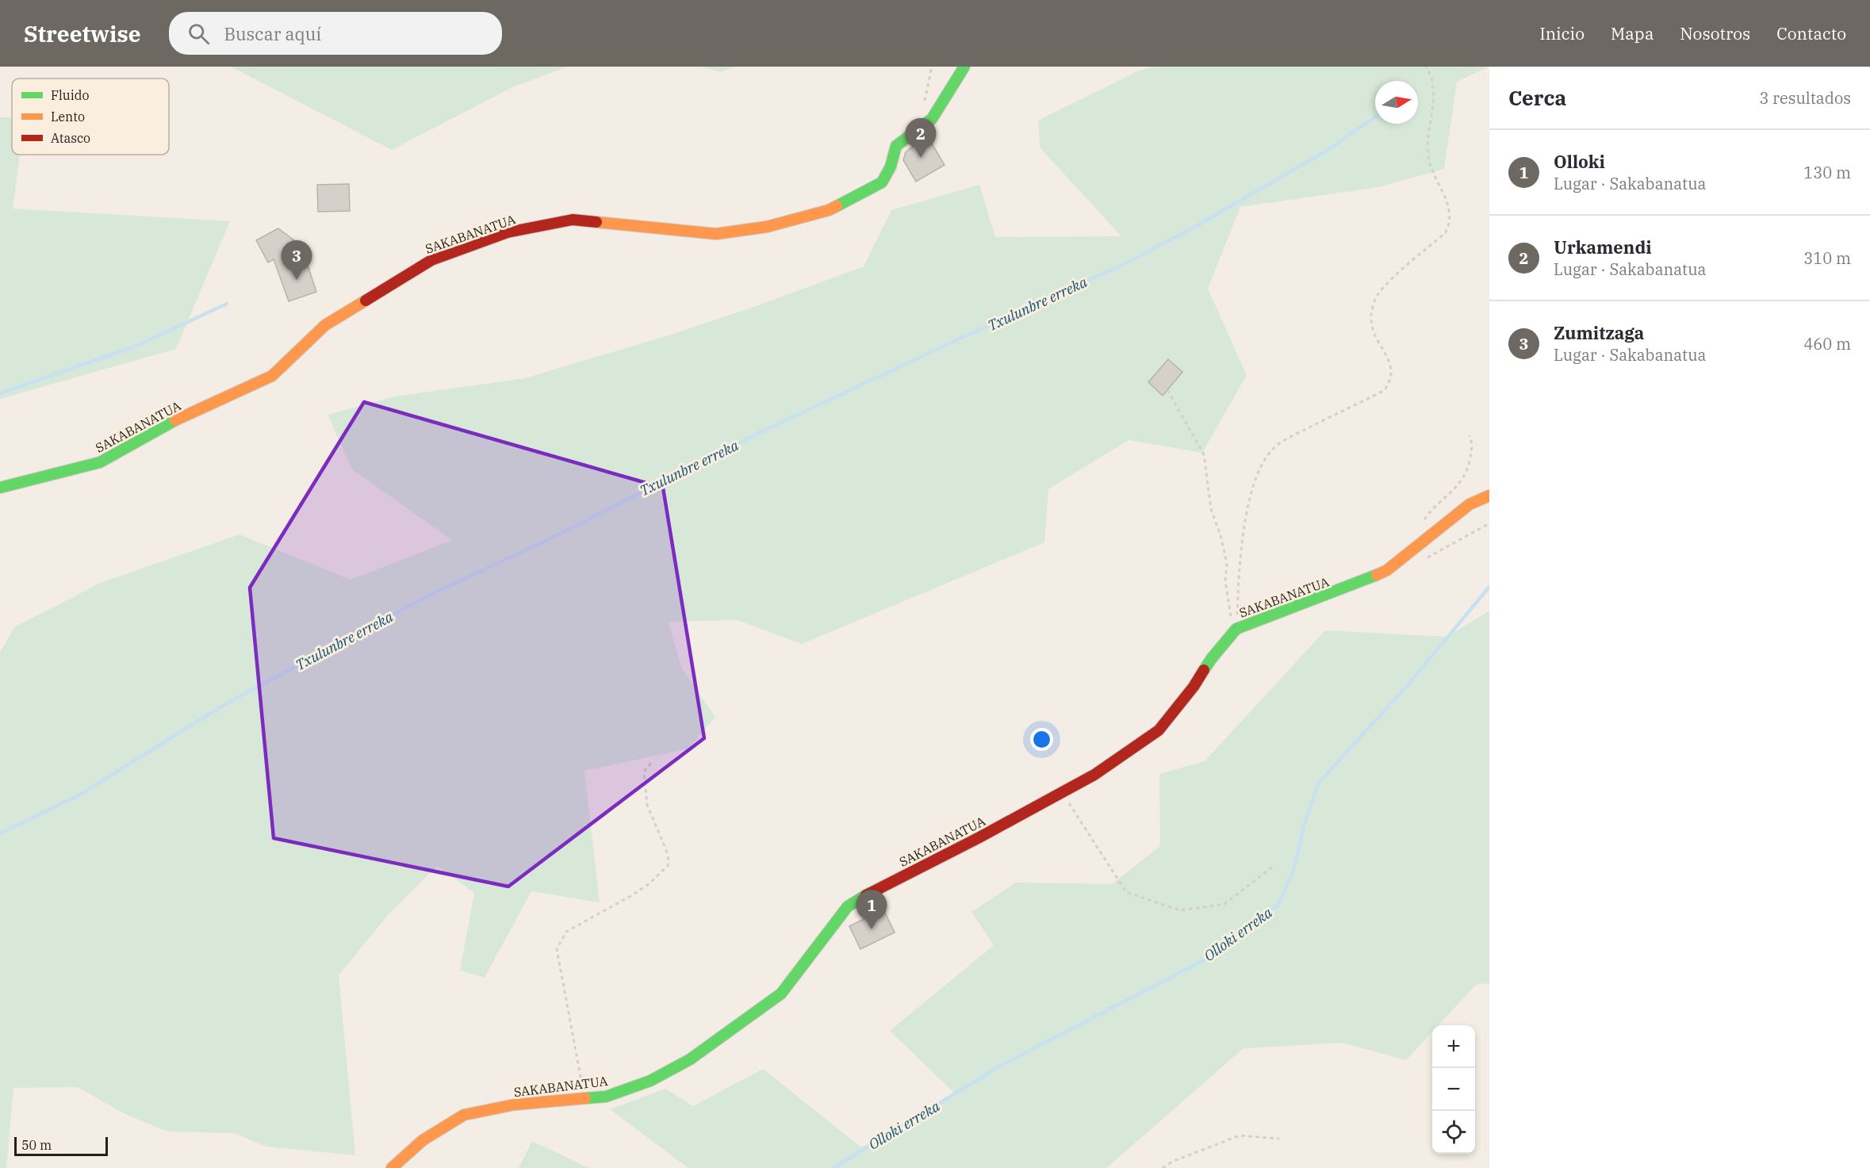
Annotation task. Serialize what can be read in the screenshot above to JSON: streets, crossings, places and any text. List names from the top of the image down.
{
  "streets": {
    "street": ["SAKABANATUA"]
  },
  "water": ["Txulunbre erreka", "Olloki erreka"],
  "legend": ["Fluido", "Lento", "Atasco"],
  "scale_bar": "50 m",
  "north": "right",
  "page": {
    "header": "Streetwise",
    "search": "Buscar aquí",
    "nav": [
      "Inicio",
      "Mapa",
      "Nosotros",
      "Contacto"
    ],
    "heading": ["Cerca", "3 resultados"],
    "pins": ["2", "3", "1"],
    "list": [
      {
        "mark": "1",
        "name": "Olloki",
        "note": "Lugar · Sakabanatua",
        "value": "130 m"
      },
      {
        "mark": "2",
        "name": "Urkamendi",
        "note": "Lugar · Sakabanatua",
        "value": "310 m"
      },
      {
        "mark": "3",
        "name": "Zumitzaga",
        "note": "Lugar · Sakabanatua",
        "value": "460 m"
      }
    ],
    "map_buttons": ["+", "−"],
    "scale": "50 m"
  }
}
